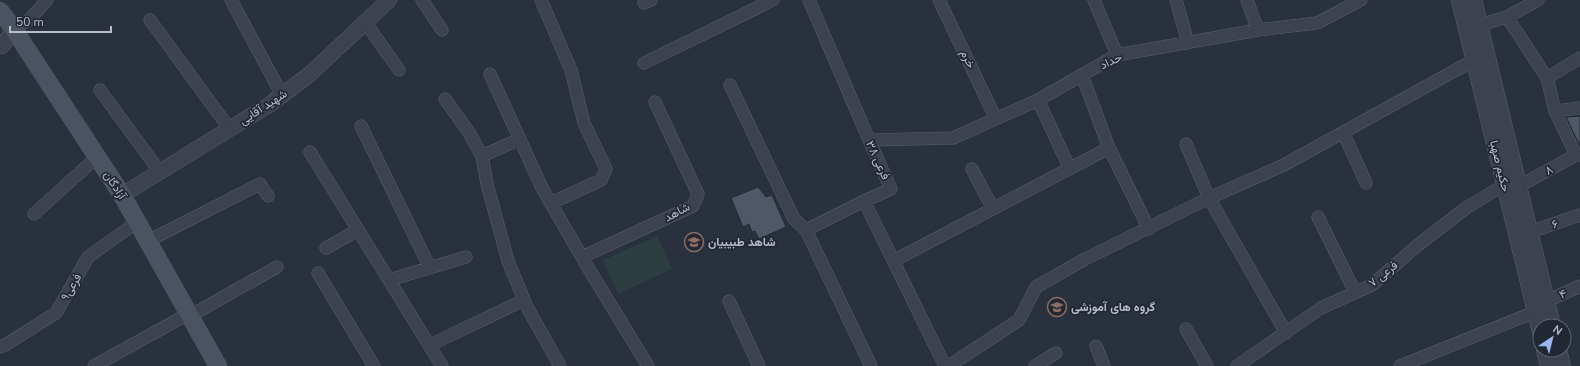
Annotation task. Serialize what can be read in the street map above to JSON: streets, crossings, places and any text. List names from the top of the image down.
{
  "streets": {
    "main road": ["آزادگان"],
    "street": [
      "خرم",
      "حداد",
      "شهید آقایی",
      "فرعی ۳۸",
      "حکیم صهبا",
      "۸",
      "شاهد",
      "۶",
      "فرعی ۷",
      "فرعی۹",
      "۴"
    ]
  },
  "crossings": [
    ["خرم", "حداد"],
    ["حداد", "فرعی ۳۸"],
    ["شهید آقایی", "آزادگان"],
    ["حکیم صهبا", "۸"],
    ["حکیم صهبا", "۶"],
    ["حکیم صهبا", "فرعی ۷"],
    ["حکیم صهبا", "۴"],
    ["۸", "فرعی ۷"],
    ["آزادگان", "فرعی۹"]
  ],
  "places": {
    "school or university": ["شاهد طبیبیان", "گروه های آموزشی"]
  },
  "scale_bar": "50 m",
  "north": "top right"
}
